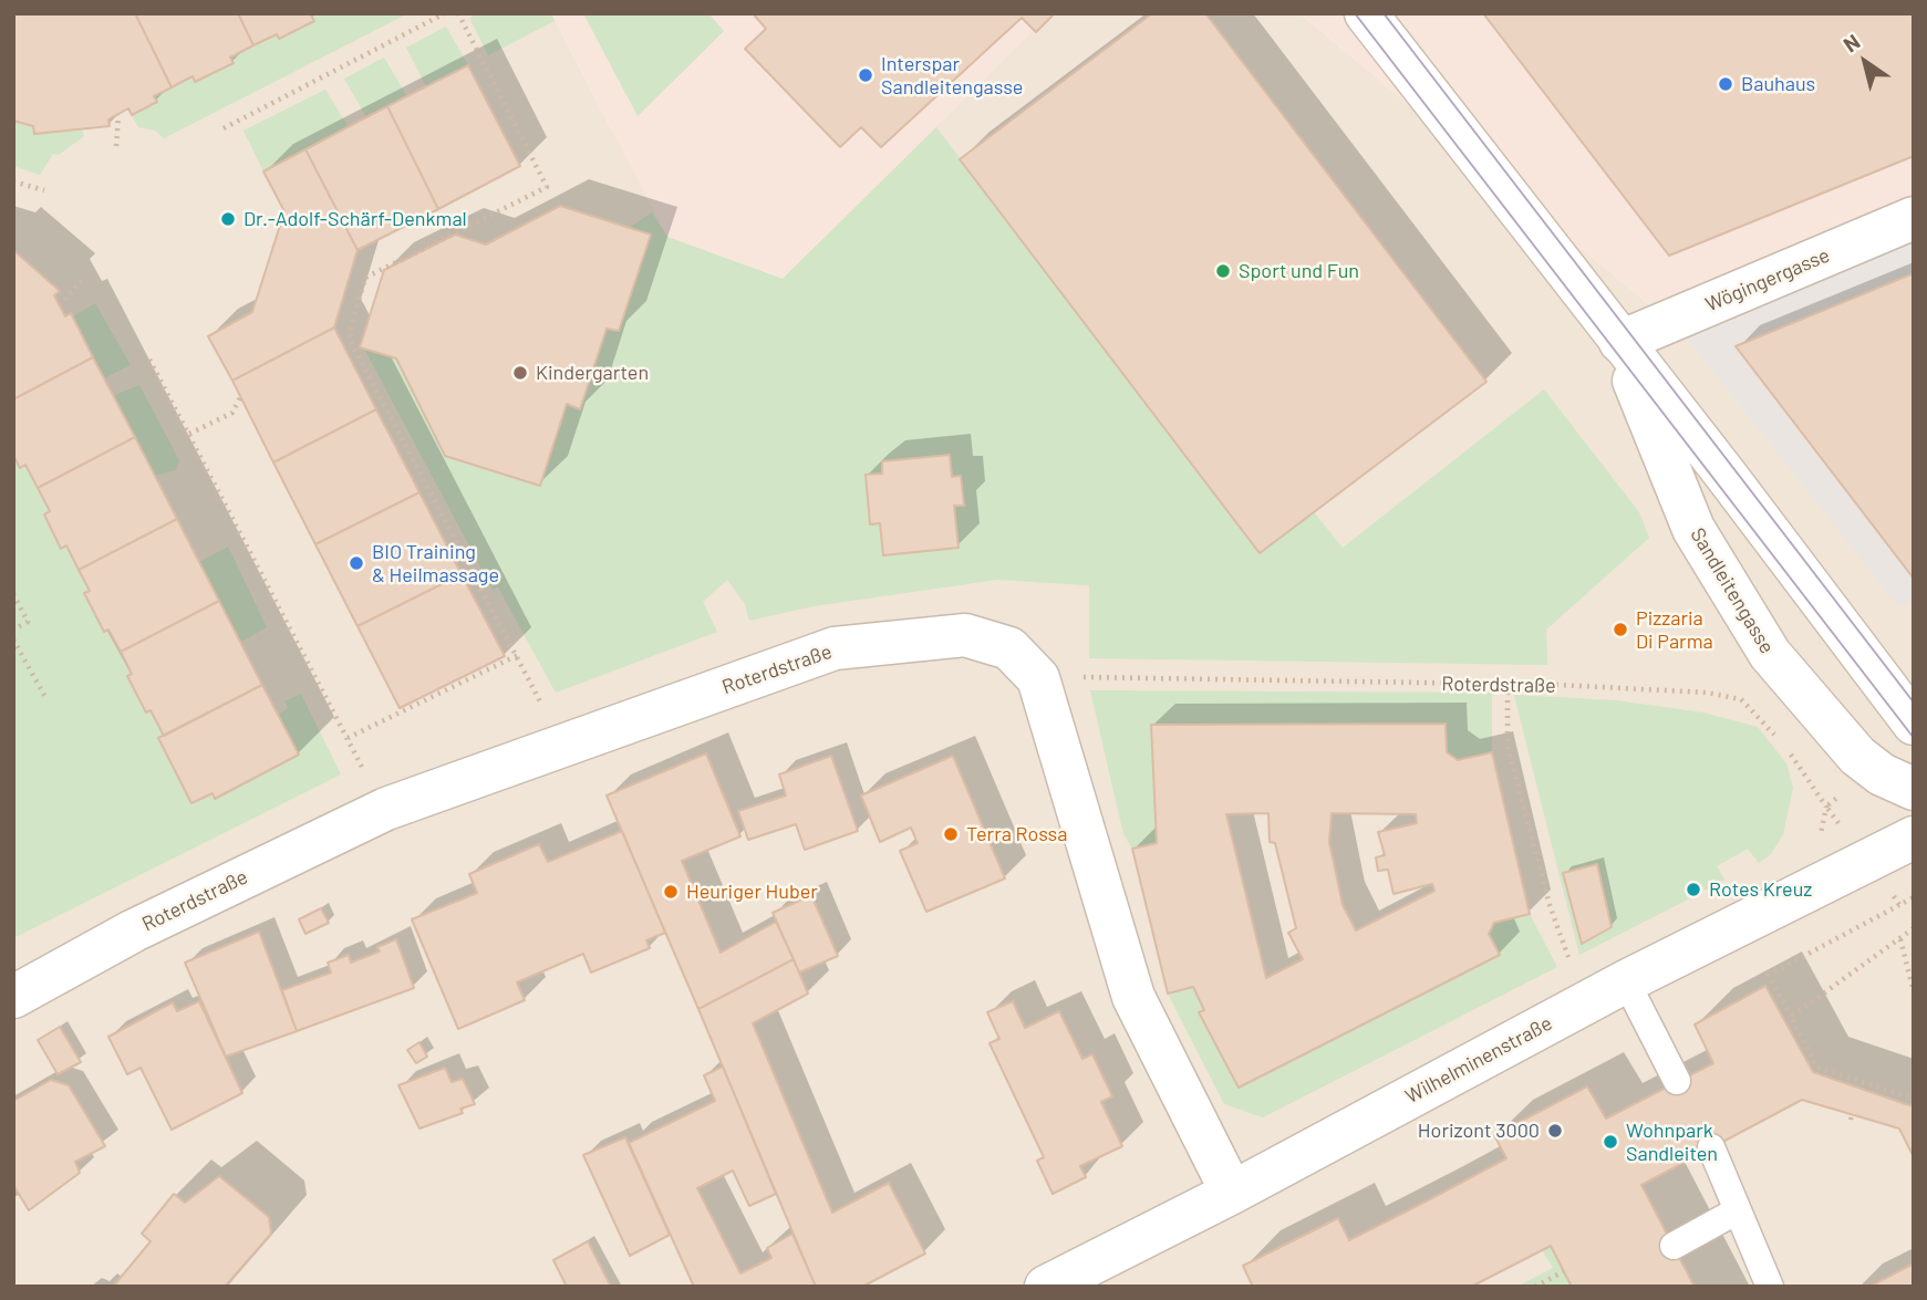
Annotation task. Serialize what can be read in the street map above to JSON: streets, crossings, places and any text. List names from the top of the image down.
{
  "streets": {
    "street": [
      "Wögingergasse",
      "Sandleitengasse",
      "Roterdstraße",
      "Wilhelminenstraße"
    ]
  },
  "crossings": [
    ["Wögingergasse", "Sandleitengasse"],
    ["Roterdstraße", "Wilhelminenstraße"]
  ],
  "places": [
    "Interspar Sandleitengasse",
    "Bauhaus",
    "Dr.-Adolf-Schärf-Denkmal",
    "Sport und Fun",
    "Kindergarten",
    "BIO Training & Heilmassage",
    "Pizzaria Di Parma",
    "Terra Rossa",
    "Rotes Kreuz",
    "Heuriger Huber",
    "Horizont 3000",
    "Wohnpark Sandleiten"
  ],
  "north": "top left"
}
